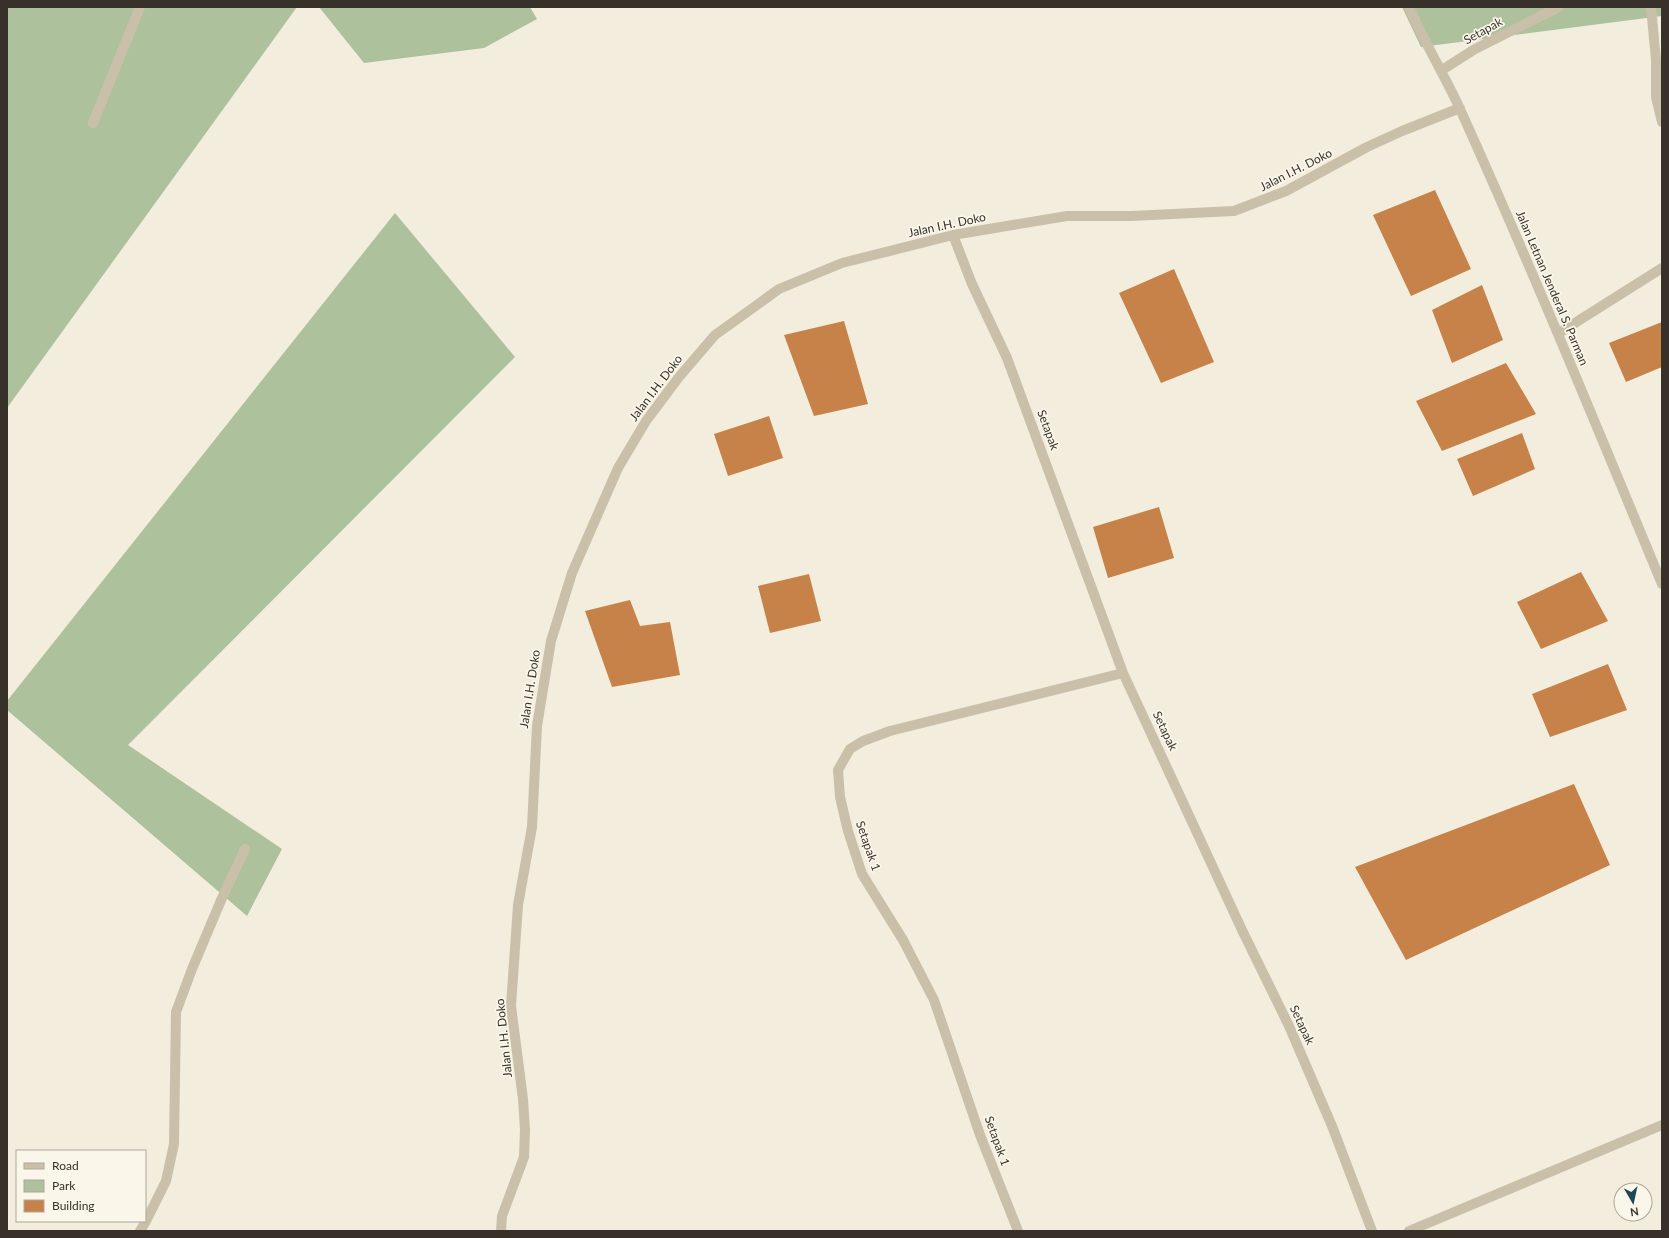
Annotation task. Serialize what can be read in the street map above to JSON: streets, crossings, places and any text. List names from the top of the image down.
{
  "streets": {
    "street": [
      "Setapak",
      "Jalan I.H. Doko",
      "Jalan Letnan Jenderal S. Parman",
      "Setapak 1"
    ]
  },
  "crossings": [
    ["Setapak", "Jalan I.H. Doko"],
    ["Setapak", "Jalan Letnan Jenderal S. Parman"],
    ["Setapak", "Setapak 1"],
    ["Jalan I.H. Doko", "Jalan Letnan Jenderal S. Parman"]
  ],
  "legend": ["Road", "Park", "Building"],
  "north": "bottom"
}
